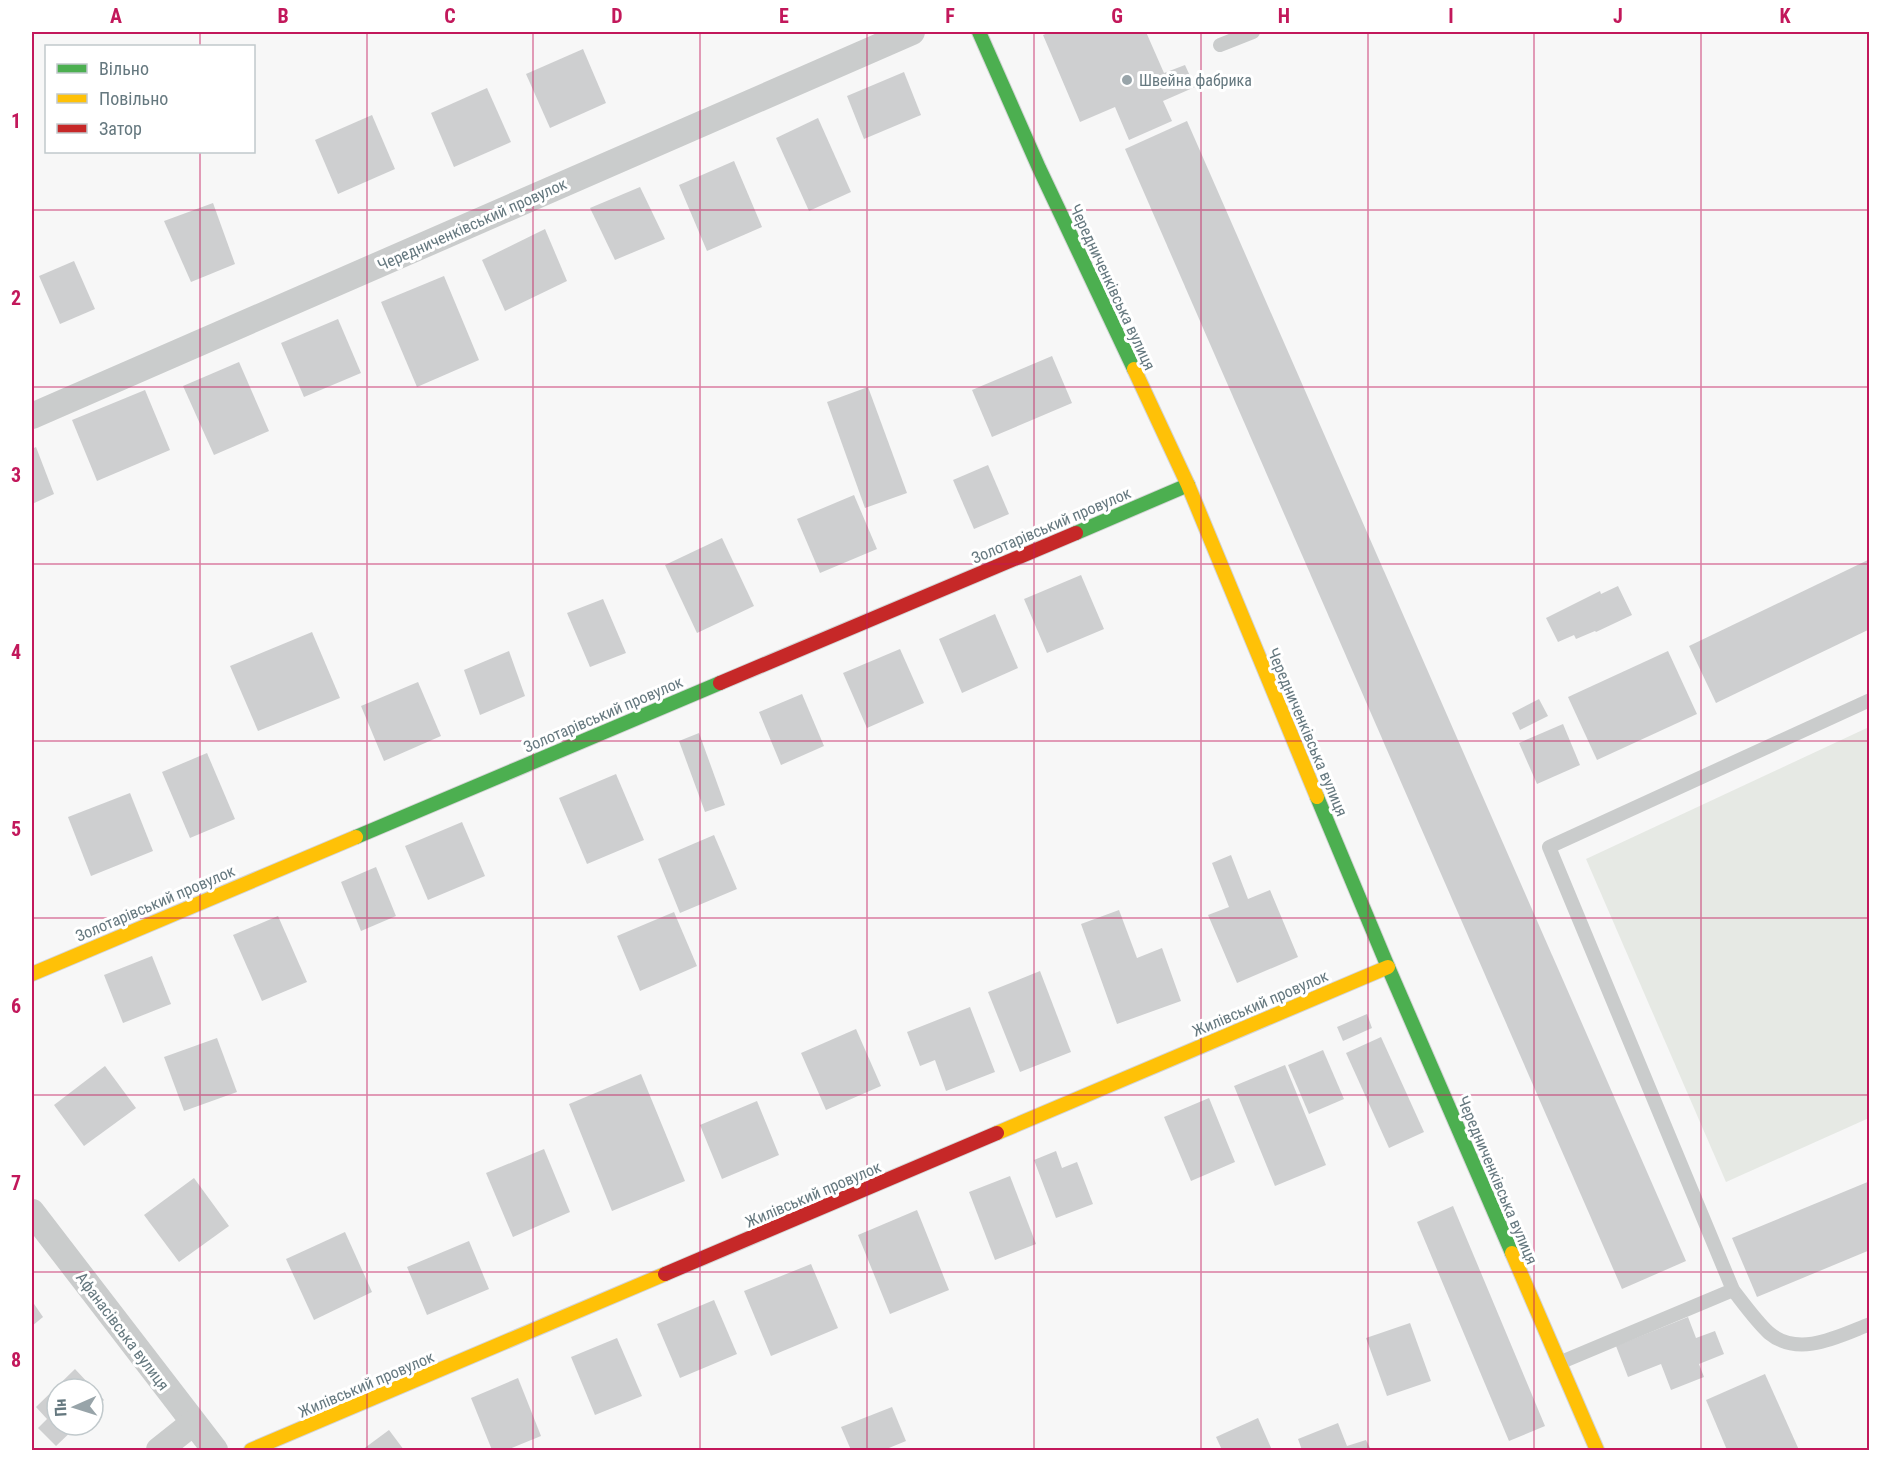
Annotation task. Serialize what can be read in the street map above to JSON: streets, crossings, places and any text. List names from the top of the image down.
{
  "streets": {
    "street": [
      "Чередниченківський провулок",
      "Чередниченківська вулиця",
      "Золотарівський провулок",
      "Жилівський провулок",
      "Афанасівська вулиця"
    ]
  },
  "crossings": [
    ["Чередниченківська вулиця", "Золотарівський провулок"],
    ["Чередниченківська вулиця", "Жилівський провулок"]
  ],
  "places": ["Швейна фабрика"],
  "legend": ["Вільно", "Повільно", "Затор"],
  "north": "left",
  "grid": {
    "columns": [
      "A",
      "B",
      "C",
      "D",
      "E",
      "F",
      "G",
      "H",
      "I",
      "J",
      "K"
    ],
    "rows": [
      "1",
      "2",
      "3",
      "4",
      "5",
      "6",
      "7",
      "8"
    ]
  }
}
